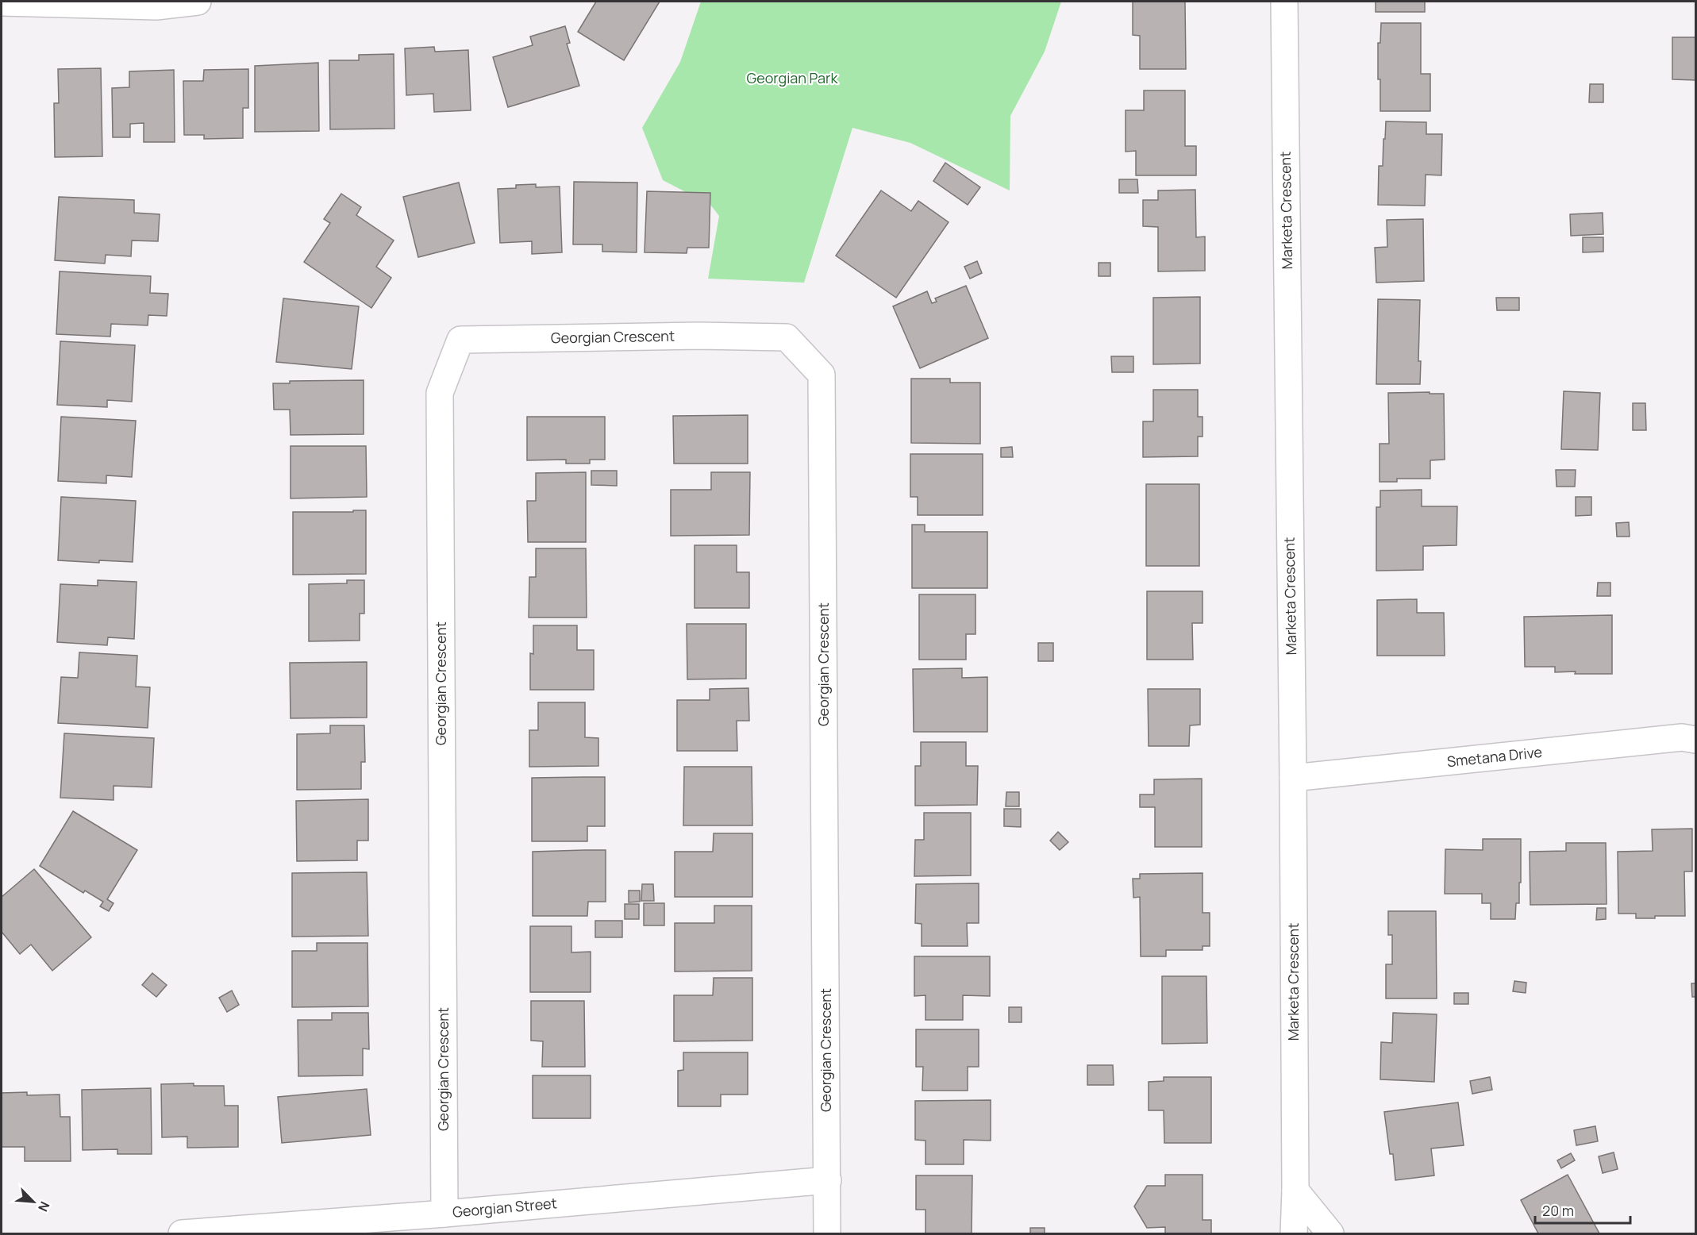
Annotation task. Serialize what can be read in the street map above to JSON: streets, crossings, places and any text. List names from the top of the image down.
{
  "streets": {
    "street": [
      "Marketa Crescent",
      "Georgian Crescent",
      "Smetana Drive",
      "Georgian Street"
    ]
  },
  "crossings": [
    ["Marketa Crescent", "Smetana Drive"],
    ["Georgian Crescent", "Georgian Street"]
  ],
  "parks": ["Georgian Park"],
  "scale_bar": "20 m",
  "north": "bottom right"
}
